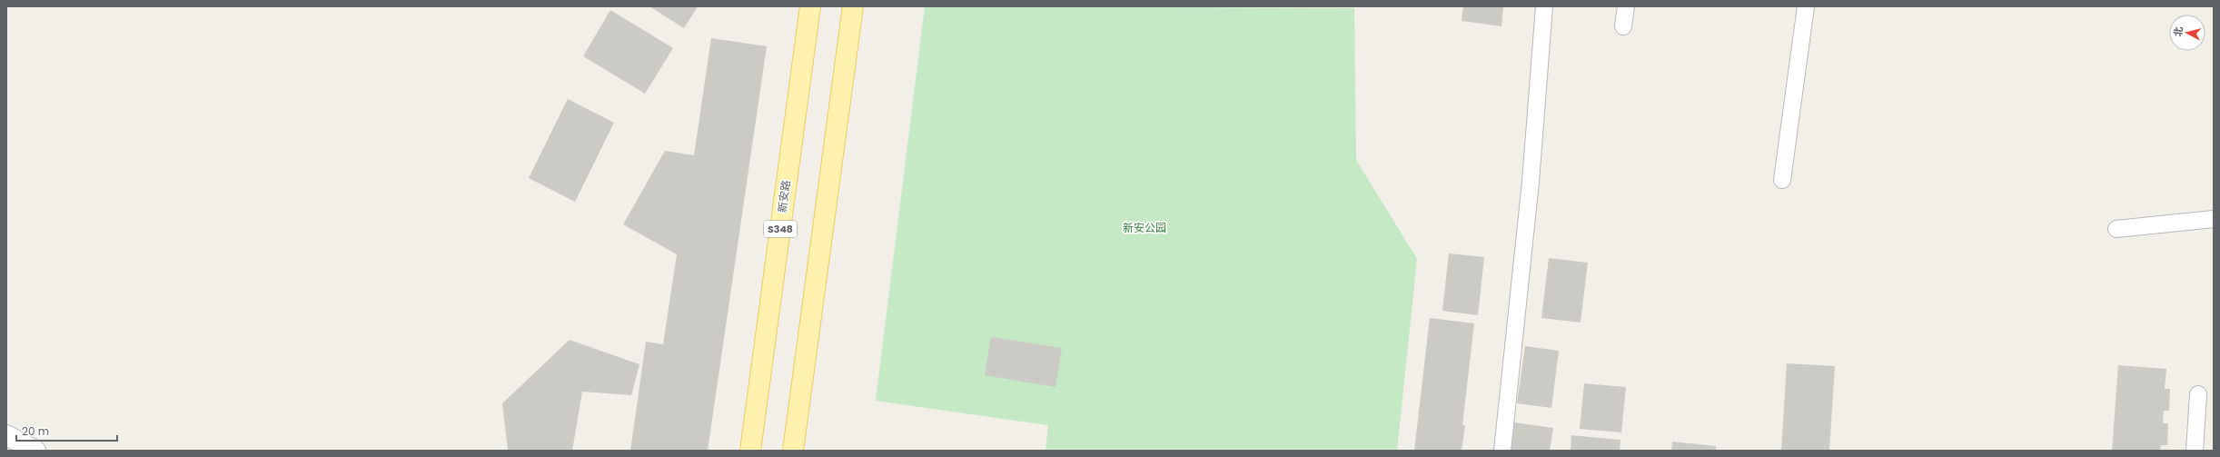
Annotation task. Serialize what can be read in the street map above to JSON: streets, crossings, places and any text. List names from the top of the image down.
{
  "streets": {
    "main road": ["新安路", "S348"]
  },
  "parks": ["新安公园"],
  "scale_bar": "20 m",
  "north": "left"
}
